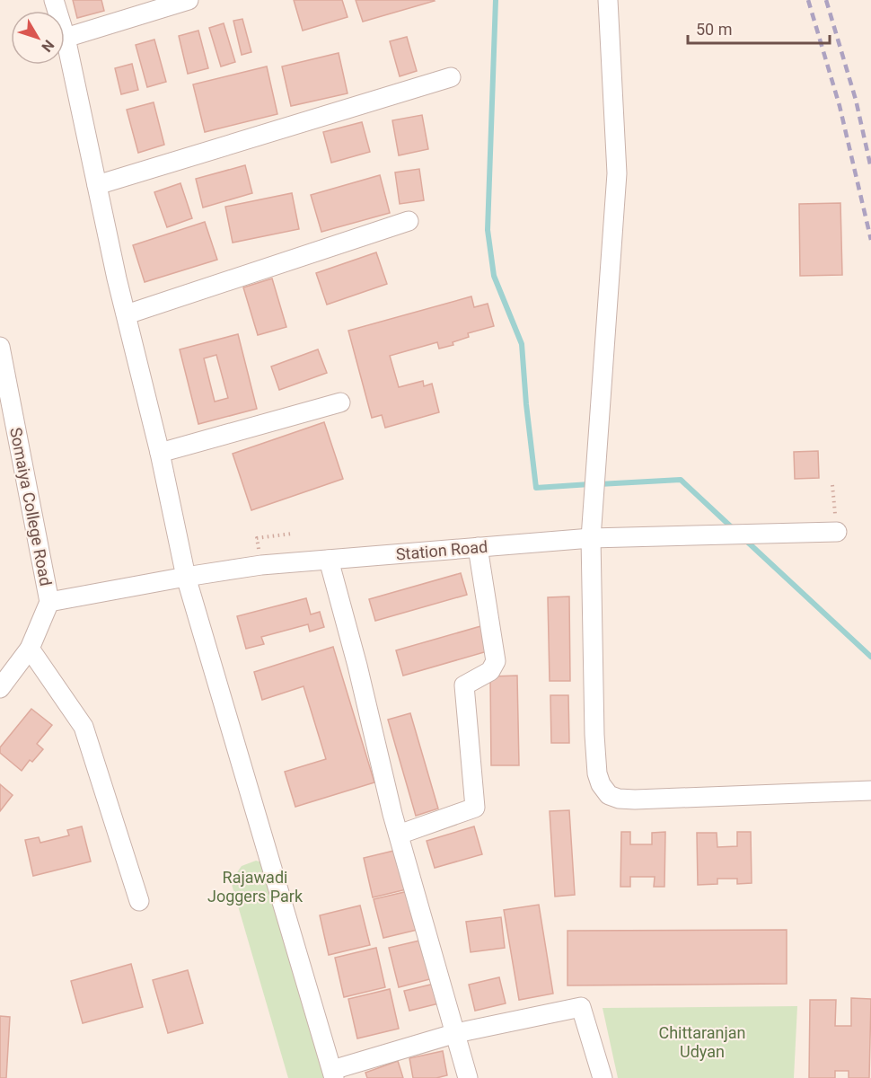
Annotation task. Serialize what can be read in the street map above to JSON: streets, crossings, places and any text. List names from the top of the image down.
{
  "streets": {
    "street": ["Somaiya College Road", "Station Road"]
  },
  "crossings": [
    ["Somaiya College Road", "Station Road"]
  ],
  "parks": ["Rajawadi Joggers Park", "Chittaranjan Udyan"],
  "scale_bar": "50 m",
  "north": "bottom right"
}
